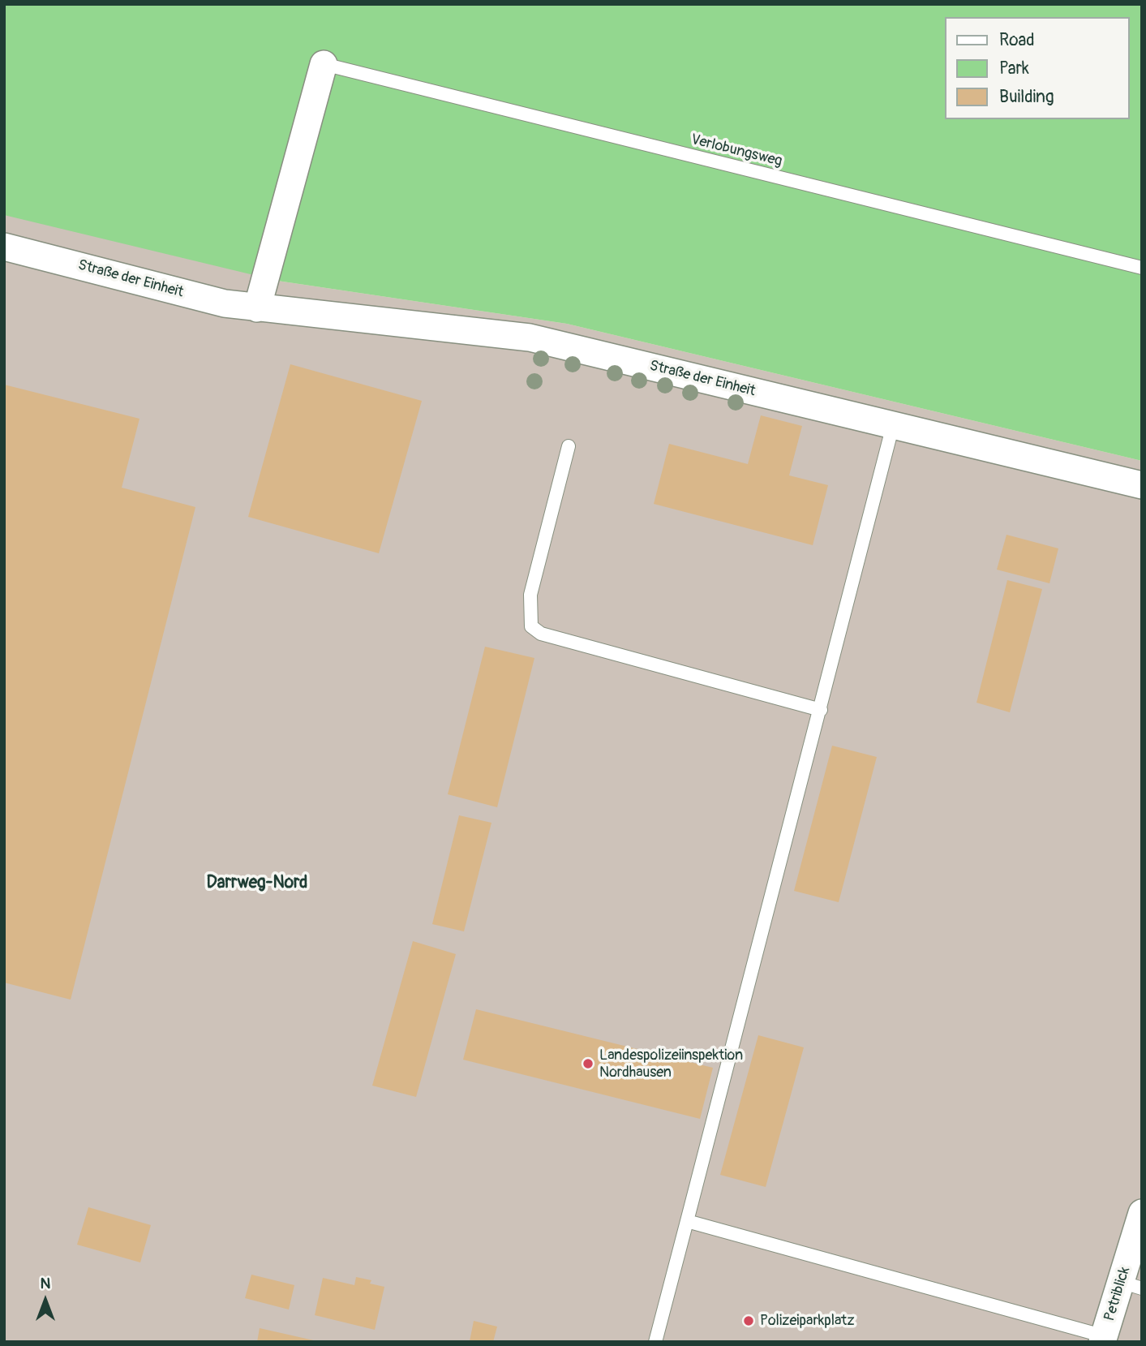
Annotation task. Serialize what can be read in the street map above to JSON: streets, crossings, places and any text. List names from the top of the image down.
{
  "streets": {
    "street": ["Straße der Einheit", "Petriblick"],
    "lane": ["Verlobungsweg"]
  },
  "districts": ["Darrweg-Nord"],
  "places": ["Landespolizeiinspektion Nordhausen", "Polizeiparkplatz"],
  "legend": ["Road", "Park", "Building"],
  "north": "top"
}
